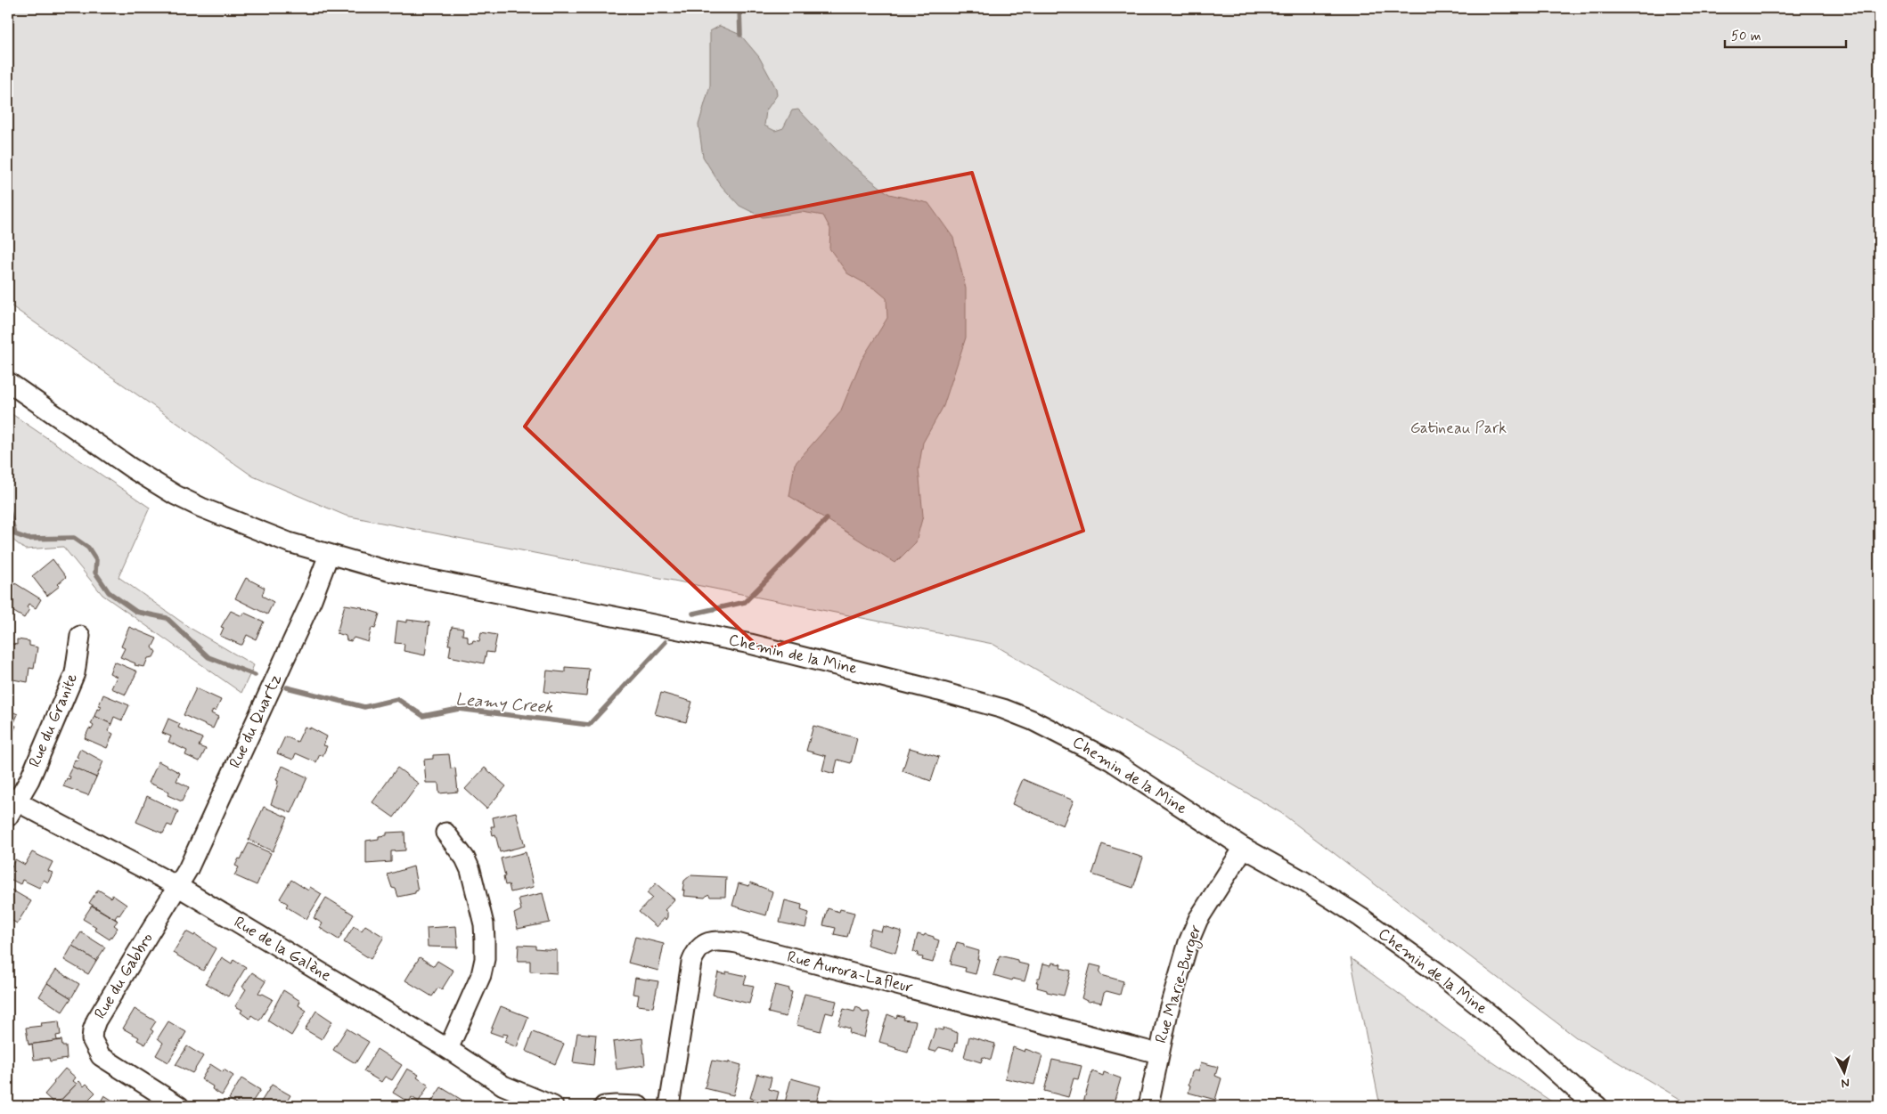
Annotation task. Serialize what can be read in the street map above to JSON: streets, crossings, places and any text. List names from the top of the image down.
{
  "streets": {
    "street": [
      "Chemin de la Mine",
      "Rue du Granite",
      "Rue du Quartz",
      "Rue de la Galène",
      "Rue Aurora-Lafleur",
      "Rue du Gabbro",
      "Rue Marie-Burger"
    ]
  },
  "crossings": [
    ["Chemin de la Mine", "Rue du Quartz"],
    ["Chemin de la Mine", "Rue Marie-Burger"],
    ["Rue du Granite", "Rue de la Galène"],
    ["Rue du Quartz", "Rue de la Galène"],
    ["Rue du Quartz", "Rue du Gabbro"],
    ["Rue de la Galène", "Rue du Gabbro"],
    ["Rue Aurora-Lafleur", "Rue Marie-Burger"]
  ],
  "water": ["Leamy Creek"],
  "parks": ["Gatineau Park"],
  "scale_bar": "50 m",
  "north": "bottom"
}
